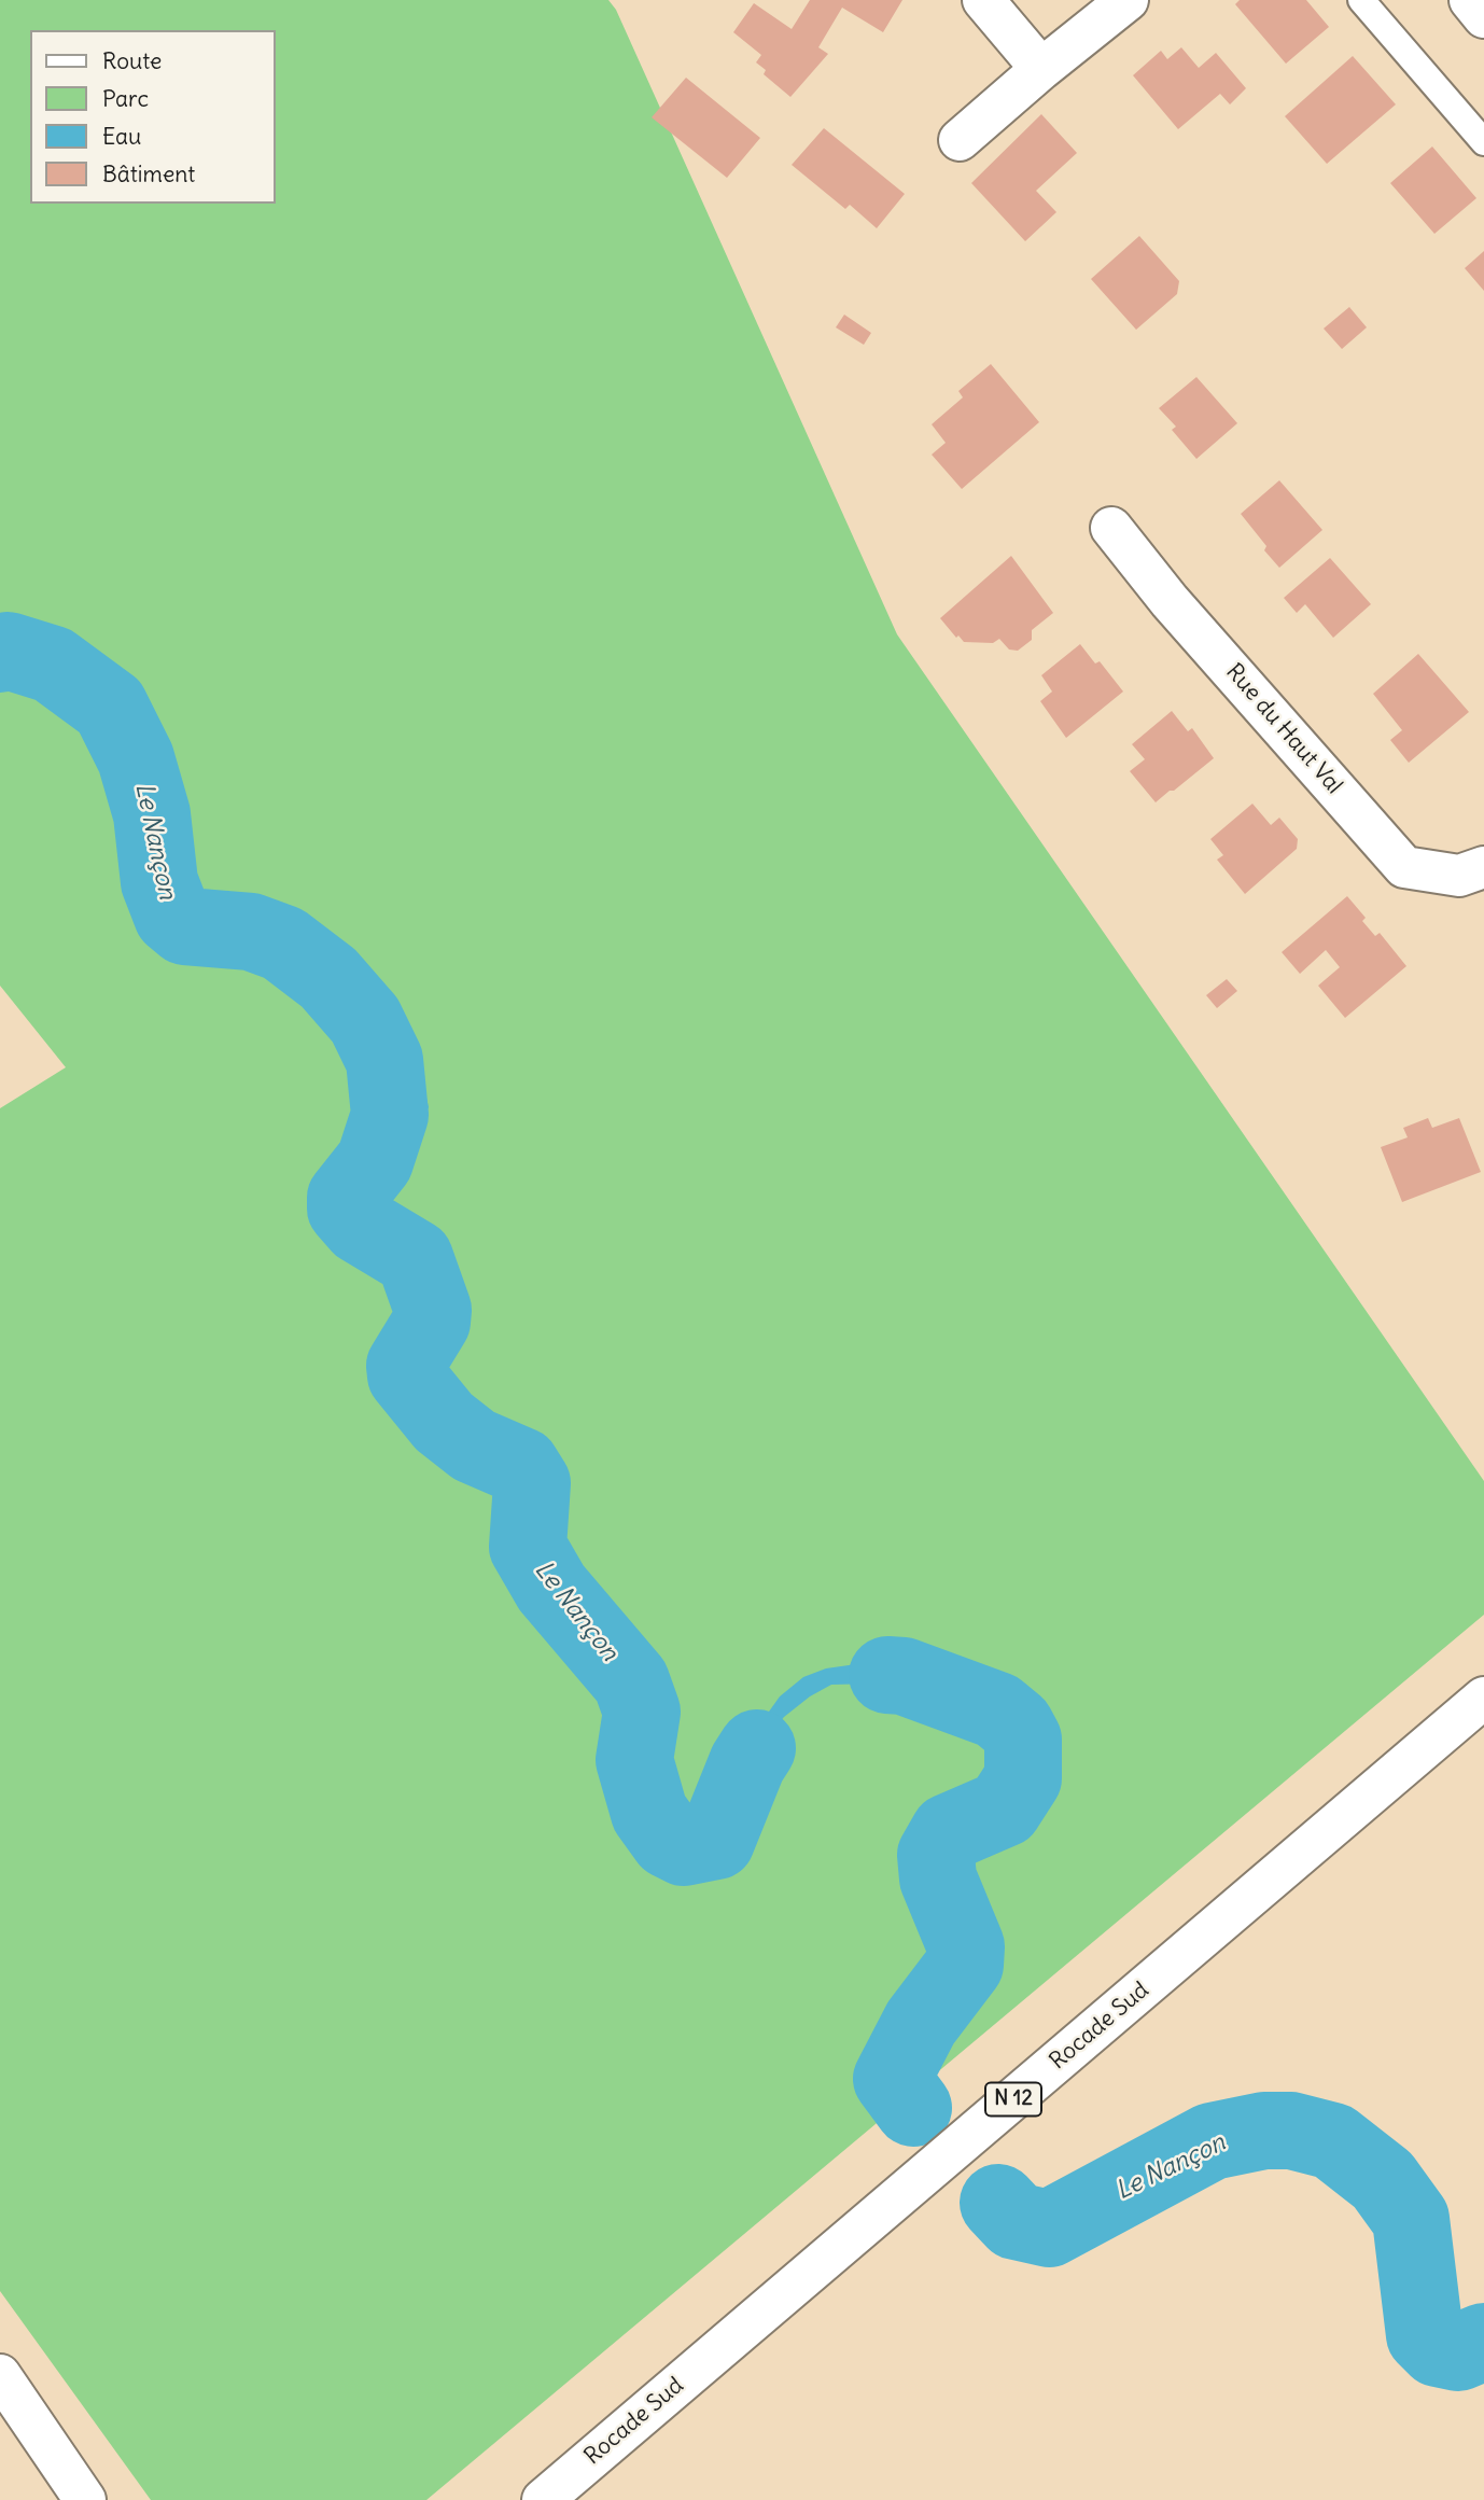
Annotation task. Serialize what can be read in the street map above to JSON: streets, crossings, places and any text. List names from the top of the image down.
{
  "streets": {
    "main road": ["Rue du Haut Val", "Rocade Sud", "N 12"]
  },
  "water": ["Le Nançon"],
  "legend": [
    "Route",
    "Parc",
    "Eau",
    "Bâtiment"
  ]
}
